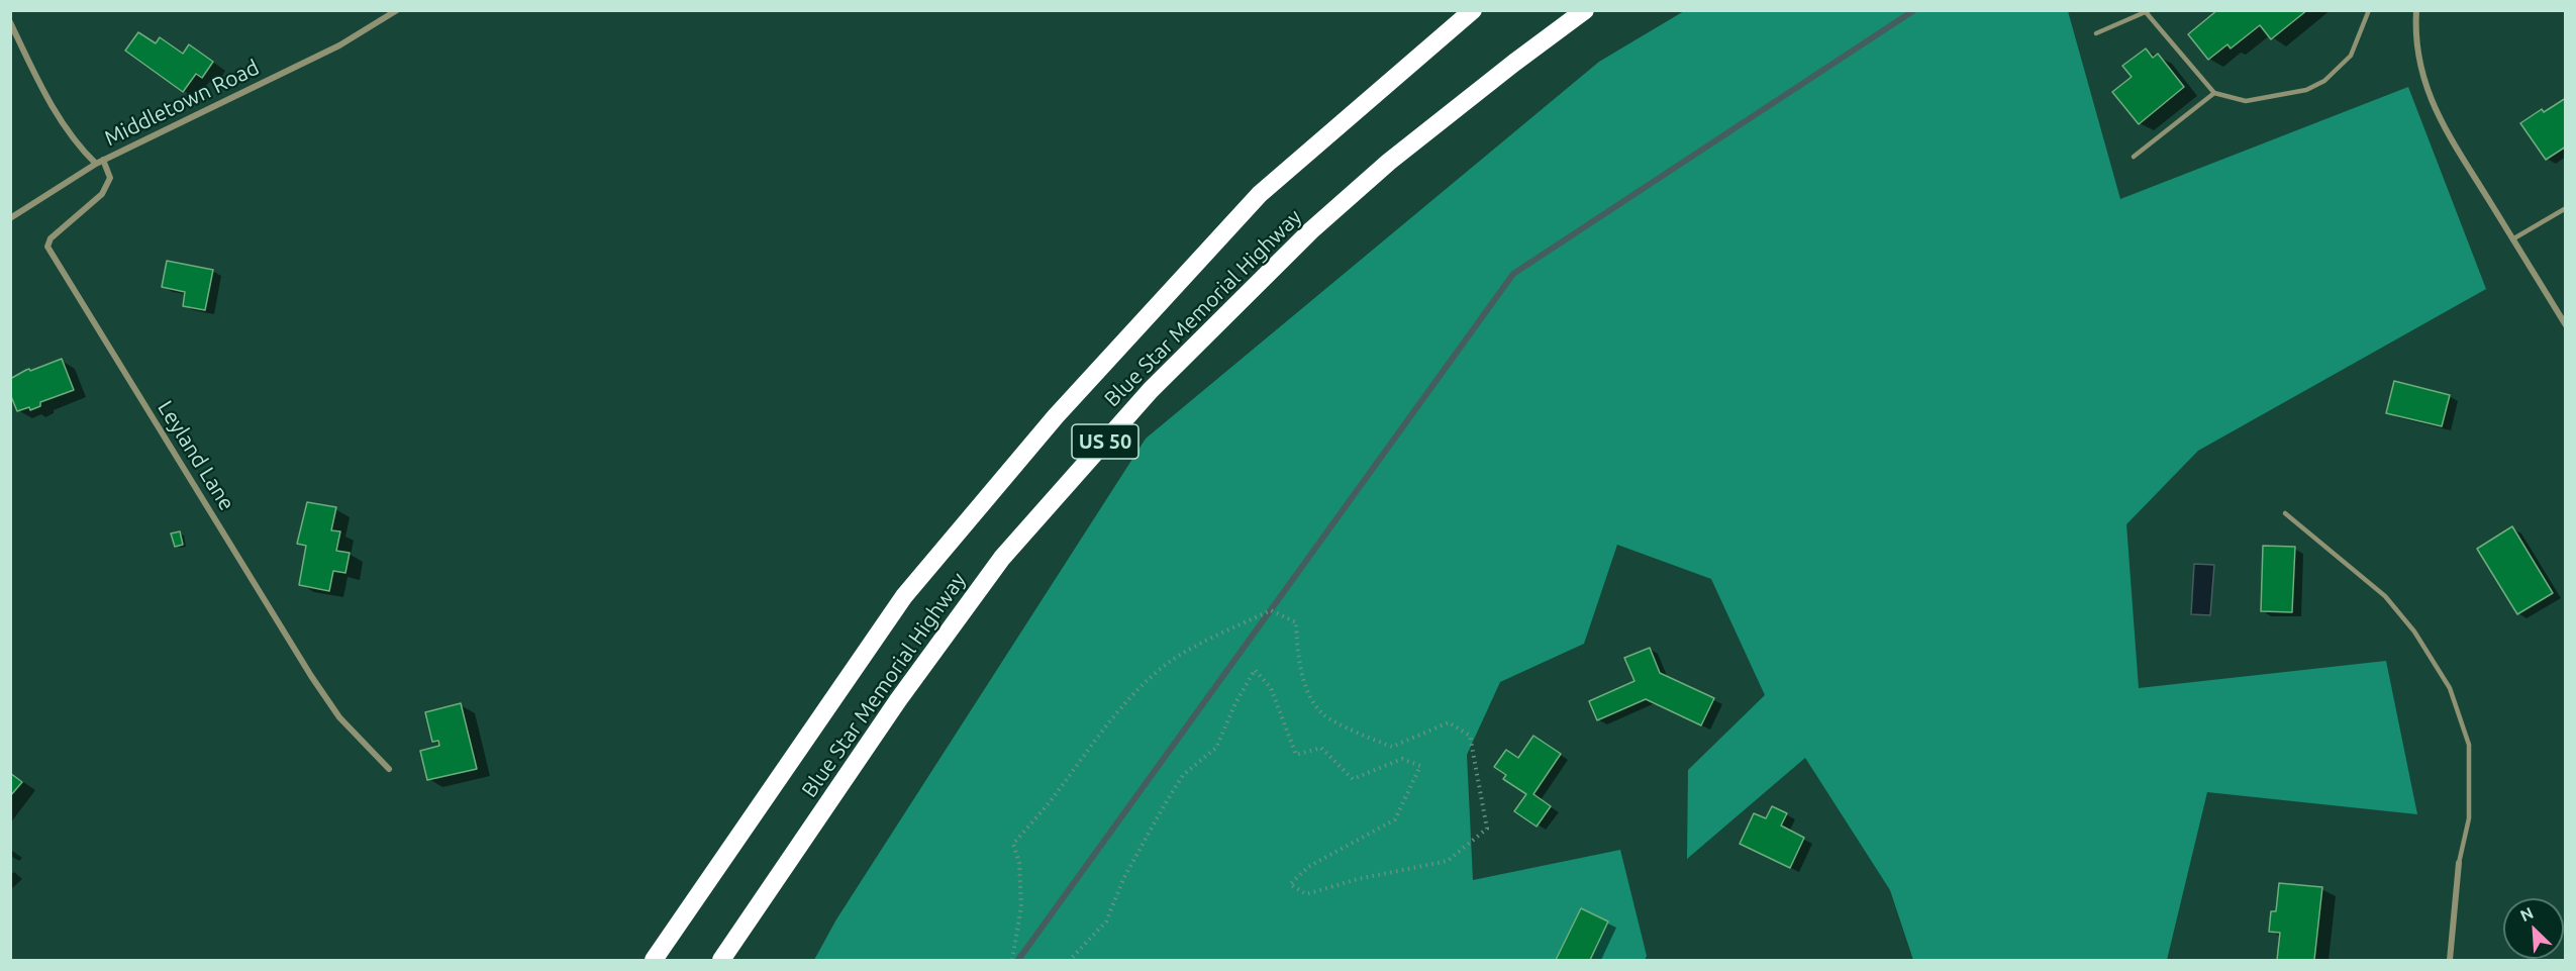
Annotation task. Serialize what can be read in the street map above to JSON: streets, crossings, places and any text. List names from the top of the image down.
{
  "streets": {
    "highway": ["Blue Star Memorial Highway", "US 50"],
    "street": ["Middletown Road", "Leyland Lane"]
  },
  "crossings": [
    ["Middletown Road", "Leyland Lane"]
  ],
  "north": "top left"
}
